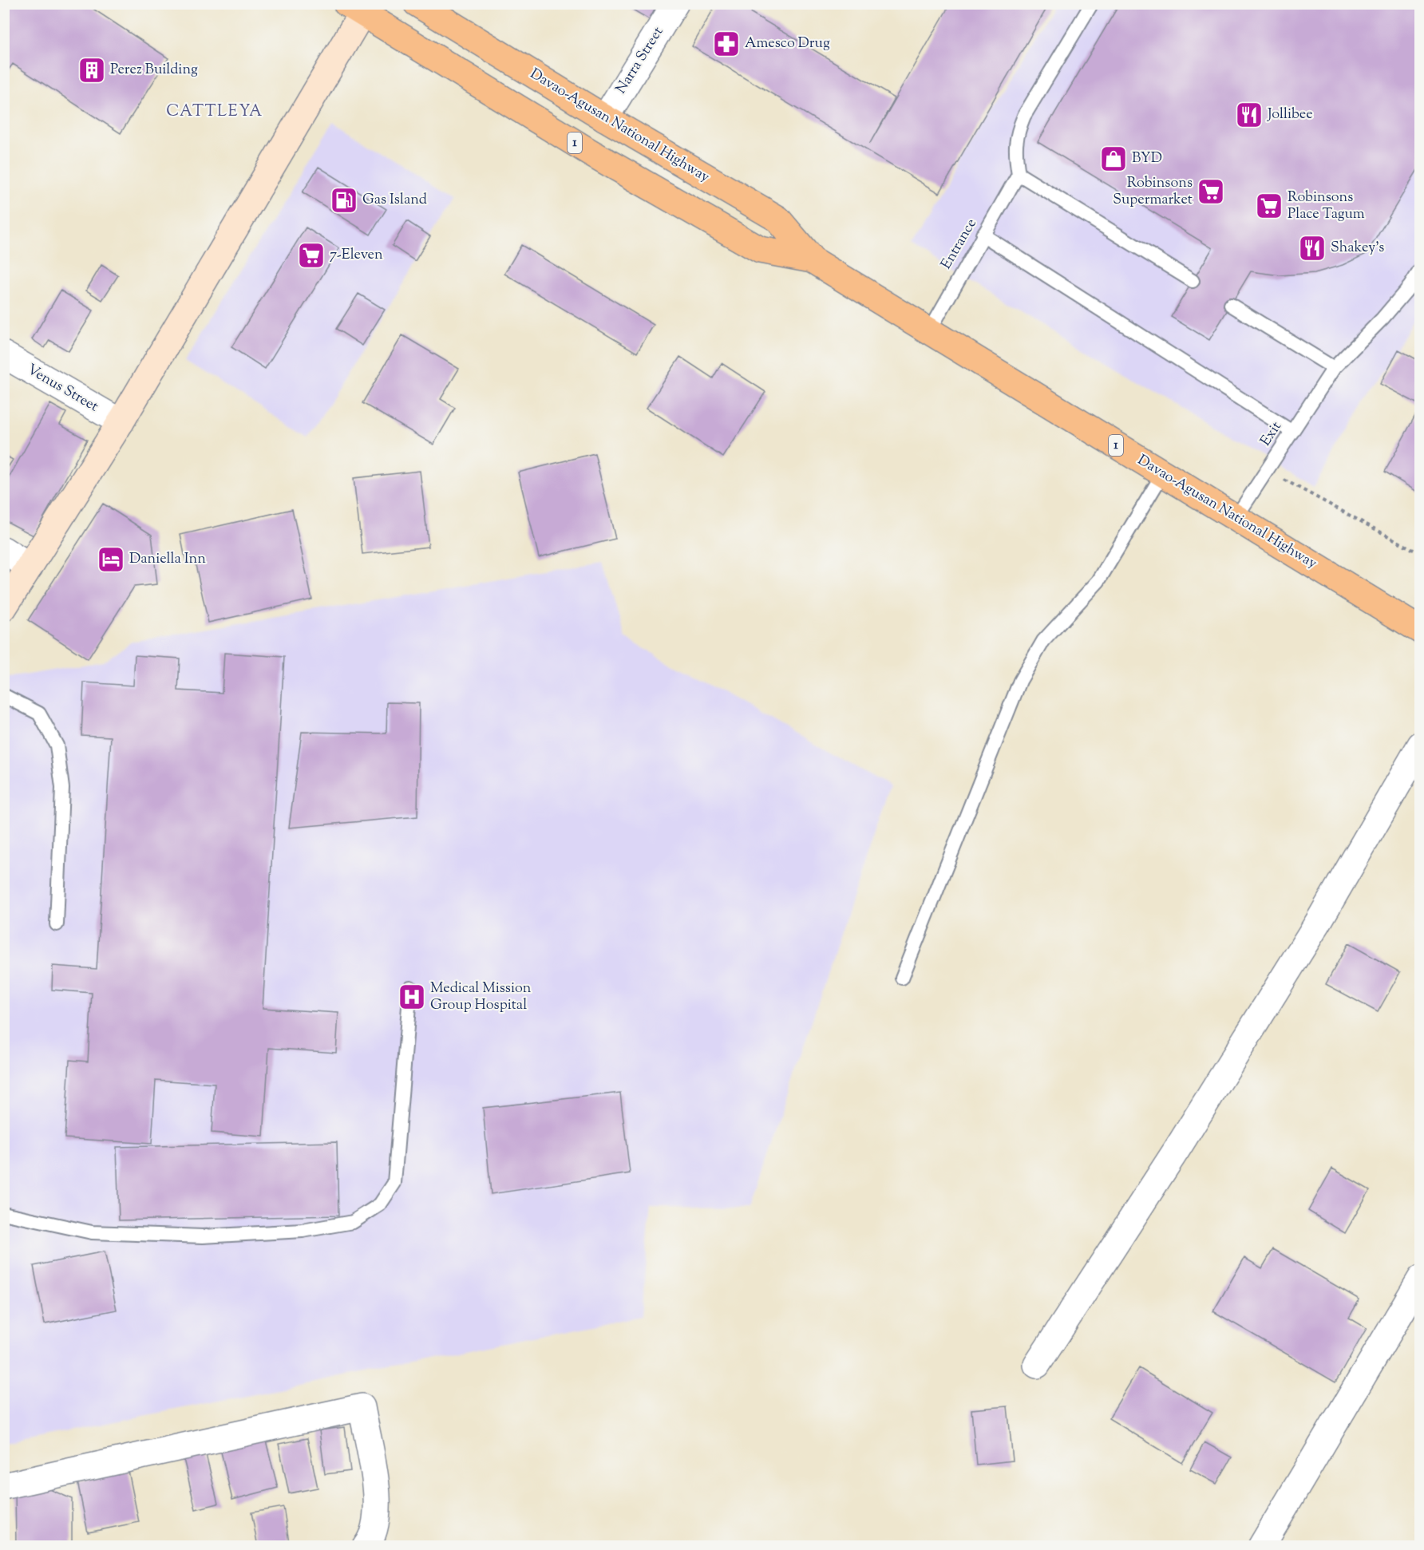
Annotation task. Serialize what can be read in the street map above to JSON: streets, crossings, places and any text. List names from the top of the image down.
{
  "streets": {
    "highway": ["Davao-Agusan National Highway", "1"],
    "street": ["Narra Street", "Venus Street"],
    "lane": ["Entrance", "Exit"]
  },
  "crossings": [
    ["Narra Street", "Davao-Agusan National Highway"],
    ["Davao-Agusan National Highway", "Entrance"],
    ["Davao-Agusan National Highway", "Exit"]
  ],
  "districts": ["CATTLEYA"],
  "places": {
    "pharmacy": ["Amesco Drug"],
    "building": ["Perez Building"],
    "restaurant": ["Jollibee", "Shakey's"],
    "shop": ["BYD"],
    "supermarket": ["Robinsons Supermarket", "Robinsons Place Tagum", "7-Eleven"],
    "fuel station": ["Gas Island"],
    "hotel": ["Daniella Inn"],
    "hospital": ["Medical Mission Group Hospital"]
  }
}
